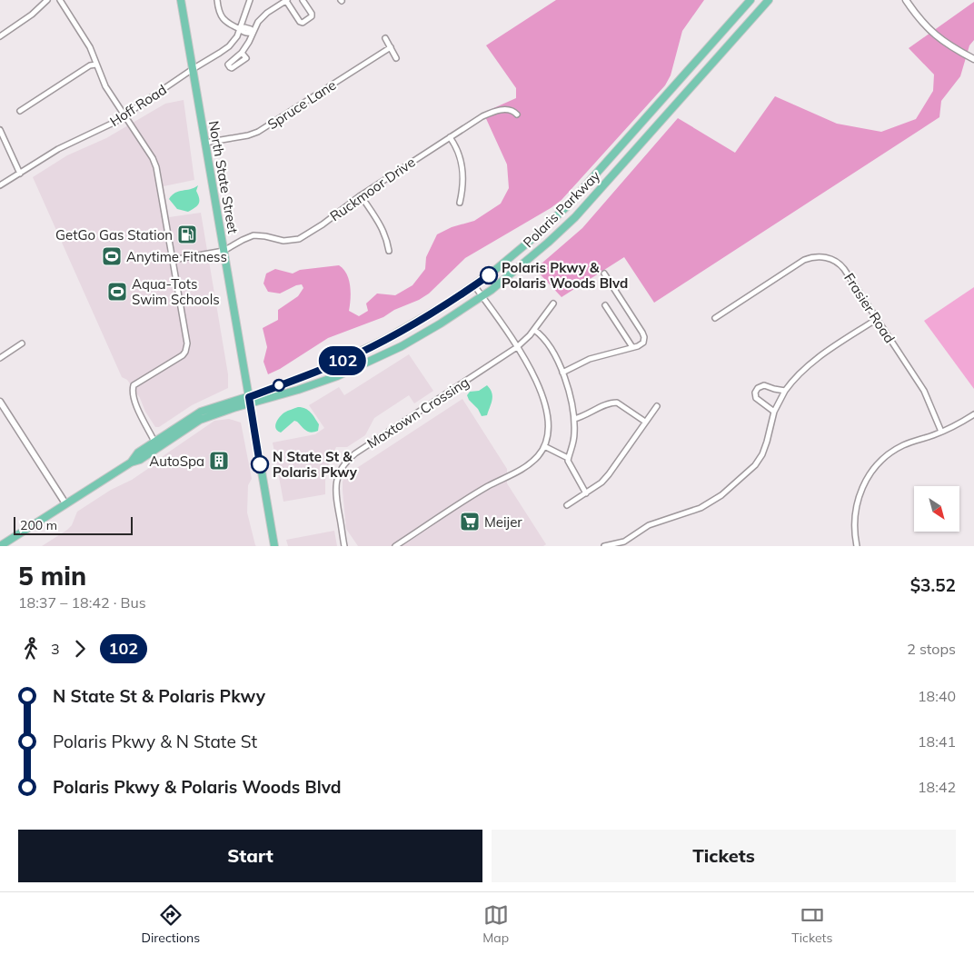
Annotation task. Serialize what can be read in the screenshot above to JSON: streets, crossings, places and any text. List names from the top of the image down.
{
  "streets": {
    "main road": ["North State Street", "Polaris Parkway"],
    "street": [
      "Spruce Lane",
      "Hoff Road",
      "Ruckmoor Drive",
      "Frasier Road",
      "Maxtown Crossing"
    ]
  },
  "crossings": [
    ["Spruce Lane", "North State Street"],
    ["Hoff Road", "North State Street"],
    ["North State Street", "Ruckmoor Drive"],
    ["North State Street", "Polaris Parkway"]
  ],
  "places": {
    "fuel station": ["GetGo Gas Station"],
    "sports": ["Anytime Fitness", "Aqua-Tots Swim Schools"],
    "other": ["Polaris Pkwy & Polaris Woods Blvd", "N State St & Polaris Pkwy"],
    "building": ["AutoSpa"],
    "supermarket": ["Meijer"]
  },
  "lines": ["bus line 102"],
  "scale_bar": "200 m",
  "north": "bottom right",
  "page": {
    "on_map": "102",
    "scale": "200 m",
    "heading": ["5 min", "18:37 – 18:42 · Bus", "$3.52"],
    "legs": ["3", "102", "2 stops"],
    "list": [
      {
        "name": "N State St & Polaris Pkwy",
        "value": "18:40"
      },
      {
        "name": "Polaris Pkwy & N State St",
        "value": "18:41"
      },
      {
        "name": "Polaris Pkwy & Polaris Woods Blvd",
        "value": "18:42"
      }
    ],
    "buttons": ["Start", "Tickets"],
    "tabs": ["Directions", "Map", "Tickets"]
  }
}
